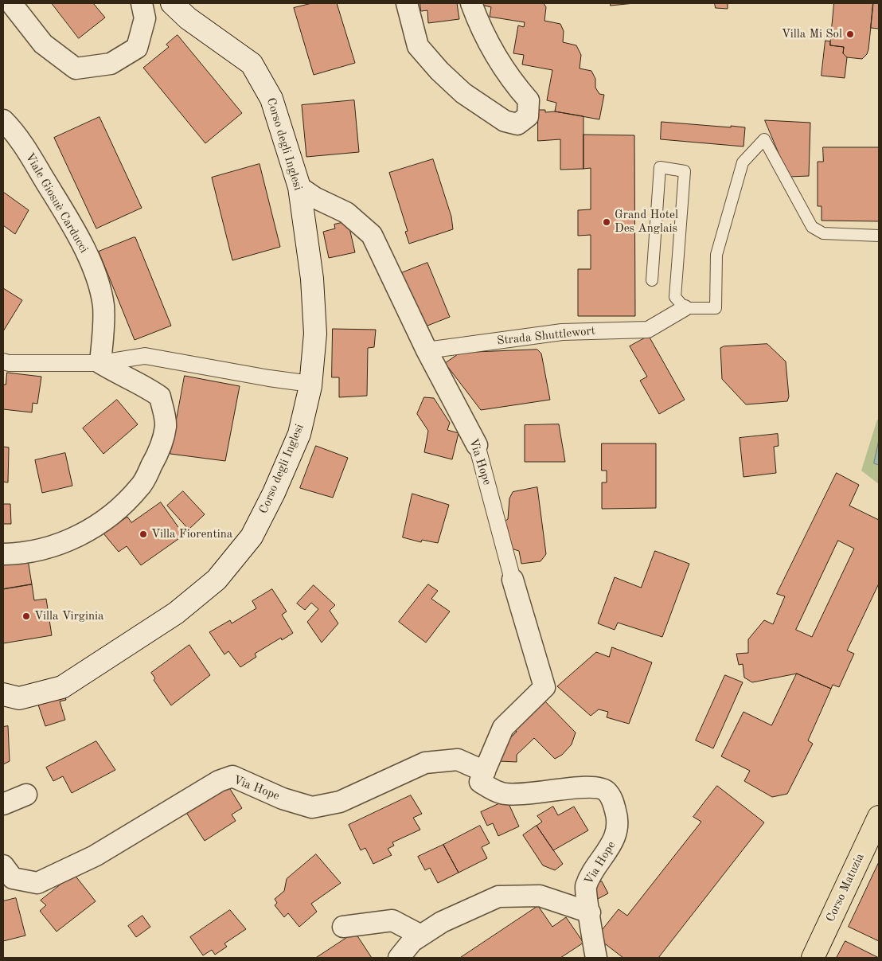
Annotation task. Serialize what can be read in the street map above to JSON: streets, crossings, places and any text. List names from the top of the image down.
{
  "streets": {
    "main road": ["Corso degli Inglesi", "Corso Matuzia"],
    "street": ["Viale Giosuè Carducci", "Strada Shuttlewort", "Via Hope"]
  },
  "crossings": [
    ["Corso degli Inglesi", "Via Hope"],
    ["Strada Shuttlewort", "Via Hope"]
  ],
  "places": [
    "Villa Mi Sol",
    "Grand Hotel Des Anglais",
    "Villa Fiorentina",
    "Villa Virginia"
  ]
}
